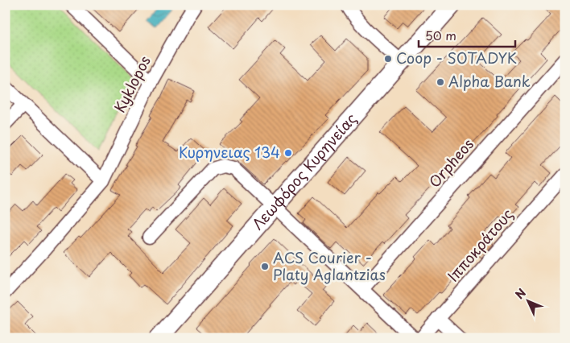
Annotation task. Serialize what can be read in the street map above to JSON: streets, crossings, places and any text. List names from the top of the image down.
{
  "streets": {
    "main road": ["Λεωφόρος Κυρηνείας"],
    "street": ["Kyklopos", "Orpheos", "Ιπποκράτους"]
  },
  "places": [
    "Coop - SOTADYK",
    "Alpha Bank",
    "Κυρηνειας 134",
    "ACS Courier - Platy Aglantzias"
  ],
  "scale_bar": "50 m",
  "north": "top left"
}
